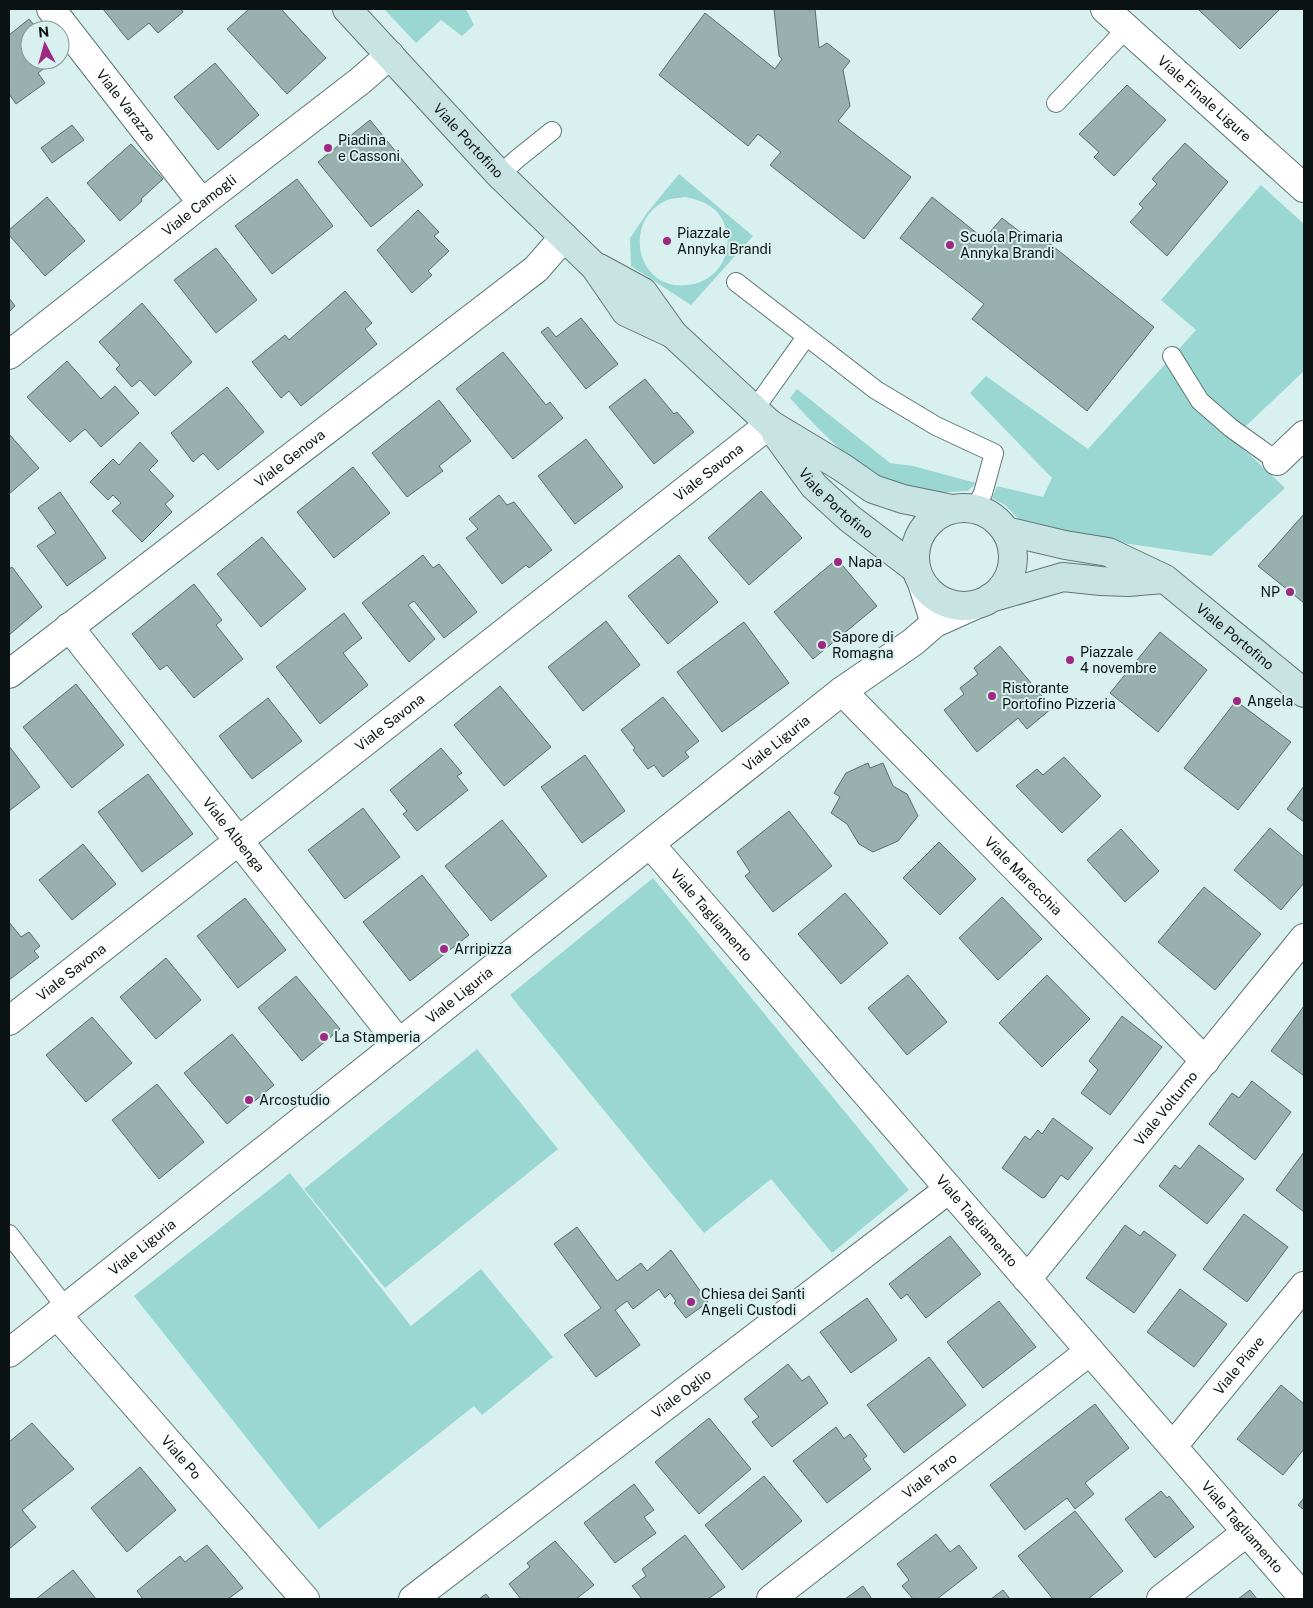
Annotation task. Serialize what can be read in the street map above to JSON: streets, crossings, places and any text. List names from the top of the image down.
{
  "streets": {
    "street": [
      "Viale Finale Ligure",
      "Viale Varazze",
      "Viale Portofino",
      "Viale Camogli",
      "Viale Genova",
      "Viale Savona",
      "Viale Liguria",
      "Viale Albenga",
      "Viale Marecchia",
      "Viale Tagliamento",
      "Viale Volturno",
      "Viale Piave",
      "Viale Oglio",
      "Viale Po",
      "Viale Taro"
    ]
  },
  "crossings": [
    ["Viale Varazze", "Viale Camogli"],
    ["Viale Portofino", "Viale Camogli"],
    ["Viale Portofino", "Viale Genova"],
    ["Viale Portofino", "Viale Savona"],
    ["Viale Portofino", "Viale Liguria"],
    ["Viale Genova", "Viale Albenga"],
    ["Viale Savona", "Viale Albenga"],
    ["Viale Liguria", "Viale Albenga"],
    ["Viale Liguria", "Viale Marecchia"],
    ["Viale Liguria", "Viale Tagliamento"],
    ["Viale Liguria", "Viale Po"],
    ["Viale Marecchia", "Viale Volturno"],
    ["Viale Tagliamento", "Viale Volturno"],
    ["Viale Tagliamento", "Viale Piave"],
    ["Viale Tagliamento", "Viale Oglio"],
    ["Viale Tagliamento", "Viale Taro"]
  ],
  "places": [
    "Piadina e Cassoni",
    "Piazzale Annyka Brandi",
    "Scuola Primaria Annyka Brandi",
    "Napa",
    "NP",
    "Sapore di Romagna",
    "Piazzale 4 novembre",
    "Ristorante Portofino Pizzeria",
    "Angela",
    "Arripizza",
    "La Stamperia",
    "Arcostudio",
    "Chiesa dei Santi Angeli Custodi"
  ],
  "north": "top"
}
